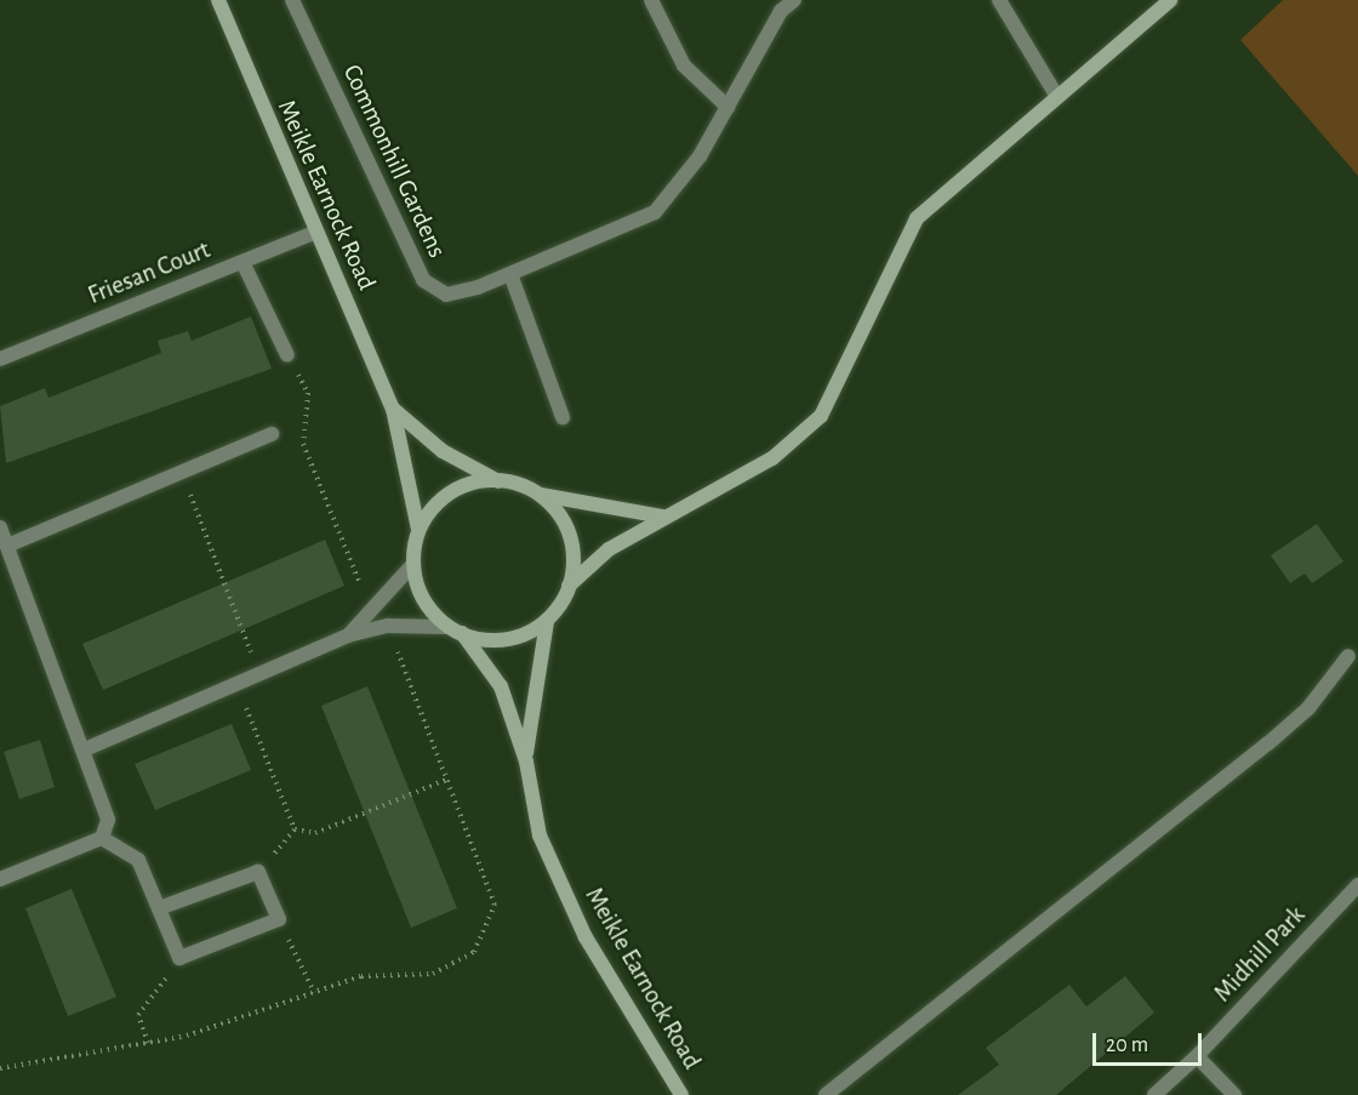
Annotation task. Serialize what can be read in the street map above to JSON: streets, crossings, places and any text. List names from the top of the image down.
{
  "streets": {
    "street": [
      "Commonhill Gardens",
      "Meikle Earnock Road",
      "Friesan Court",
      "Midhill Park"
    ]
  },
  "crossings": [
    ["Meikle Earnock Road", "Friesan Court"]
  ],
  "scale_bar": "20 m"
}
